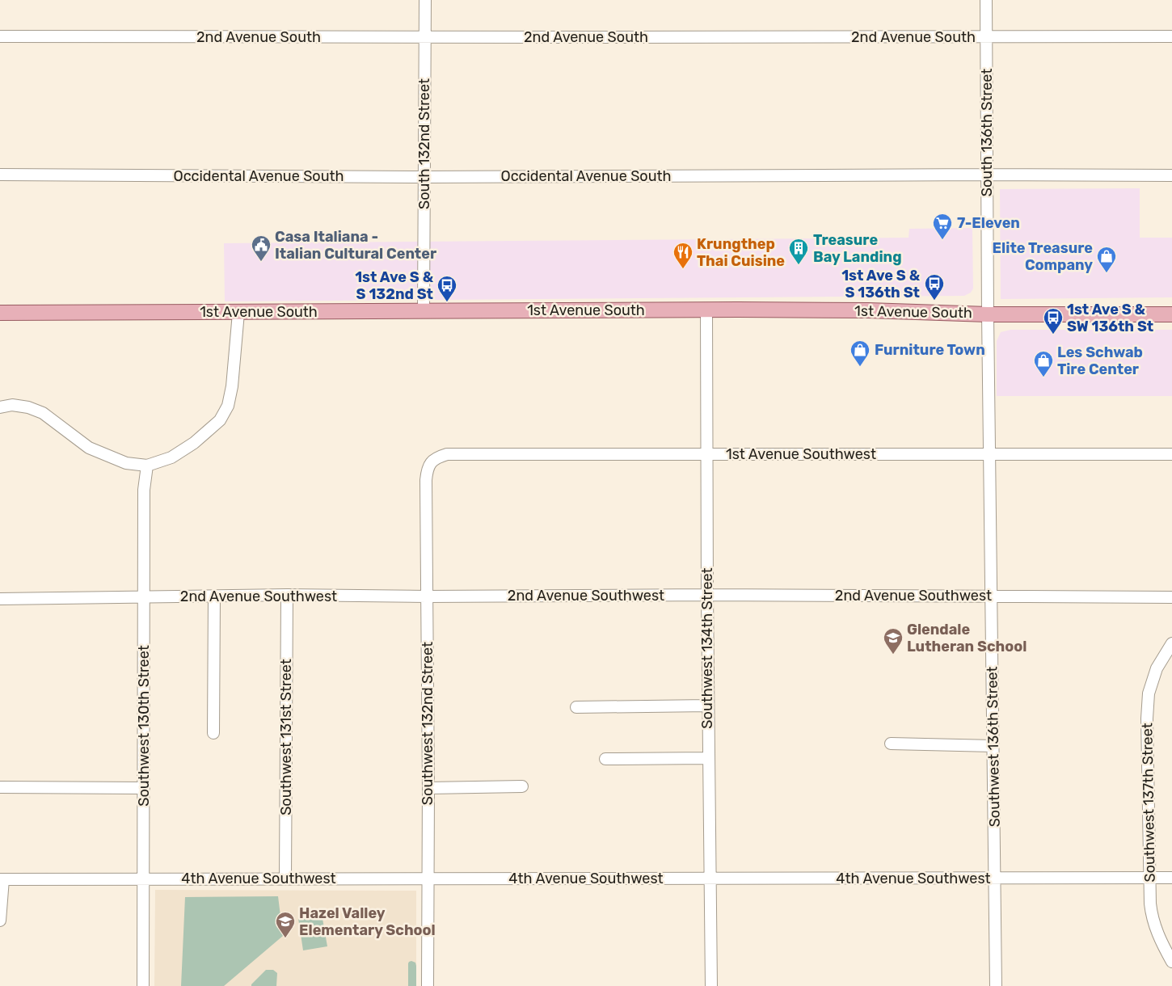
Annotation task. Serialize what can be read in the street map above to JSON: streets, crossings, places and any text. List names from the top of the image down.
{
  "streets": {
    "main road": ["1st Avenue South"],
    "street": [
      "2nd Avenue South",
      "South 136th Street",
      "South 132nd Street",
      "Occidental Avenue South",
      "1st Avenue Southwest",
      "2nd Avenue Southwest",
      "Southwest 134th Street",
      "Southwest 132nd Street",
      "Southwest 130th Street",
      "Southwest 131st Street",
      "Southwest 136th Street",
      "Southwest 137th Street",
      "4th Avenue Southwest"
    ]
  },
  "crossings": [
    ["2nd Avenue South", "South 136th Street"],
    ["2nd Avenue South", "South 132nd Street"],
    ["South 136th Street", "Occidental Avenue South"],
    ["South 136th Street", "1st Avenue South"],
    ["South 136th Street", "Southwest 136th Street"],
    ["South 132nd Street", "Occidental Avenue South"],
    ["South 132nd Street", "1st Avenue South"],
    ["1st Avenue South", "Southwest 134th Street"],
    ["1st Avenue South", "Southwest 136th Street"],
    ["1st Avenue Southwest", "Southwest 134th Street"],
    ["1st Avenue Southwest", "Southwest 132nd Street"],
    ["1st Avenue Southwest", "Southwest 136th Street"],
    ["2nd Avenue Southwest", "Southwest 134th Street"],
    ["2nd Avenue Southwest", "Southwest 132nd Street"],
    ["2nd Avenue Southwest", "Southwest 130th Street"],
    ["2nd Avenue Southwest", "Southwest 131st Street"],
    ["2nd Avenue Southwest", "Southwest 136th Street"],
    ["Southwest 134th Street", "4th Avenue Southwest"],
    ["Southwest 132nd Street", "4th Avenue Southwest"],
    ["Southwest 130th Street", "4th Avenue Southwest"],
    ["Southwest 131st Street", "4th Avenue Southwest"],
    ["Southwest 136th Street", "4th Avenue Southwest"],
    ["Southwest 137th Street", "4th Avenue Southwest"]
  ],
  "places": {
    "supermarket": ["7-Eleven"],
    "public building": ["Casa Italiana - Italian Cultural Center"],
    "building": ["Treasure Bay Landing"],
    "restaurant": ["Krungthep Thai Cuisine"],
    "shop": ["Elite Treasure Company", "Furniture Town", "Les Schwab Tire Center"],
    "bus stop": ["1st Ave S & S 136th St", "1st Ave S & S 132nd St", "1st Ave S & SW 136th St"],
    "school or university": ["Glendale Lutheran School", "Hazel Valley Elementary School"]
  }
}
